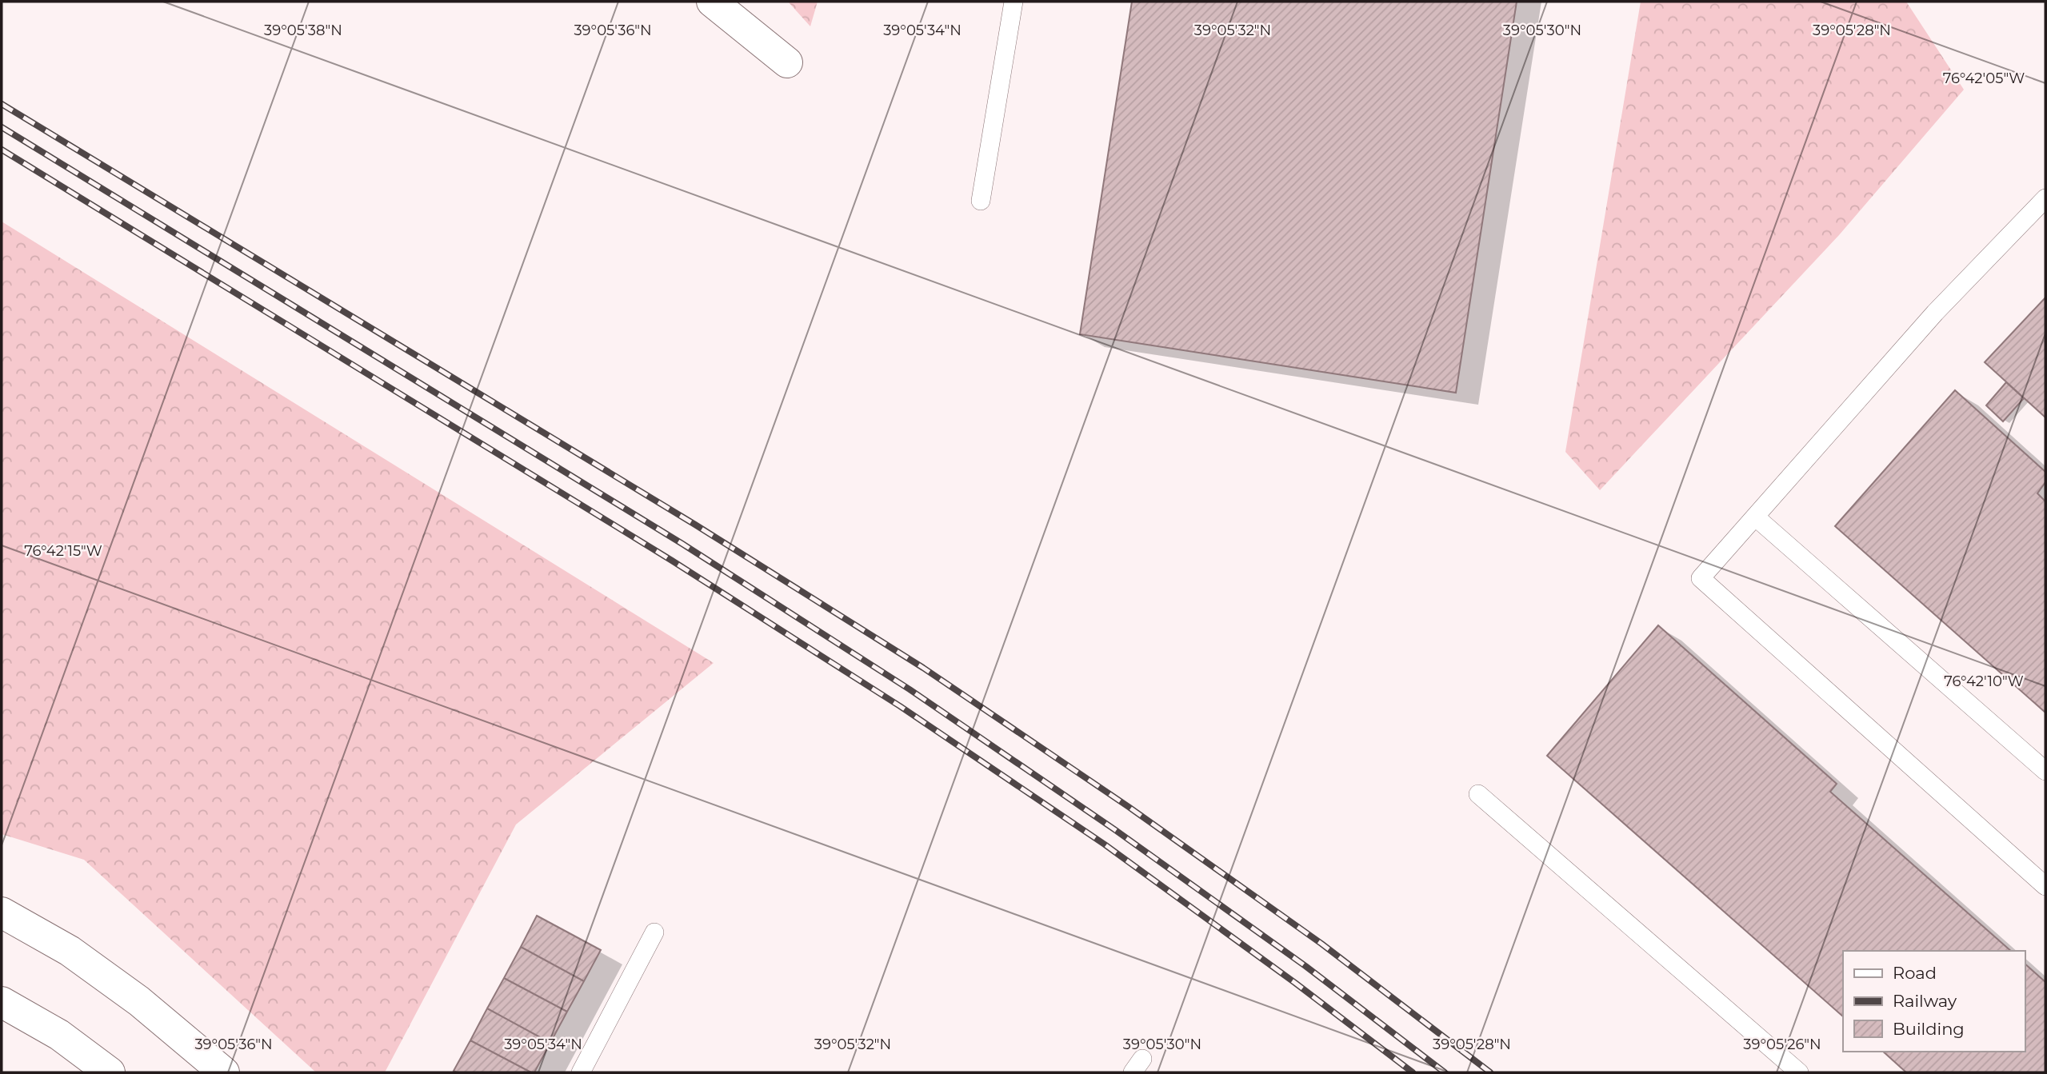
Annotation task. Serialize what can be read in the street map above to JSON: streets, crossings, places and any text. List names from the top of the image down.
{
  "legend": ["Road", "Railway", "Building"],
  "coordinates": [
    "39°05'38\"N",
    "39°05'36\"N",
    "39°05'34\"N",
    "39°05'32\"N",
    "39°05'30\"N",
    "39°05'28\"N",
    "76°42'05\"W",
    "76°42'15\"W",
    "76°42'10\"W",
    "39°05'26\"N"
  ]
}
